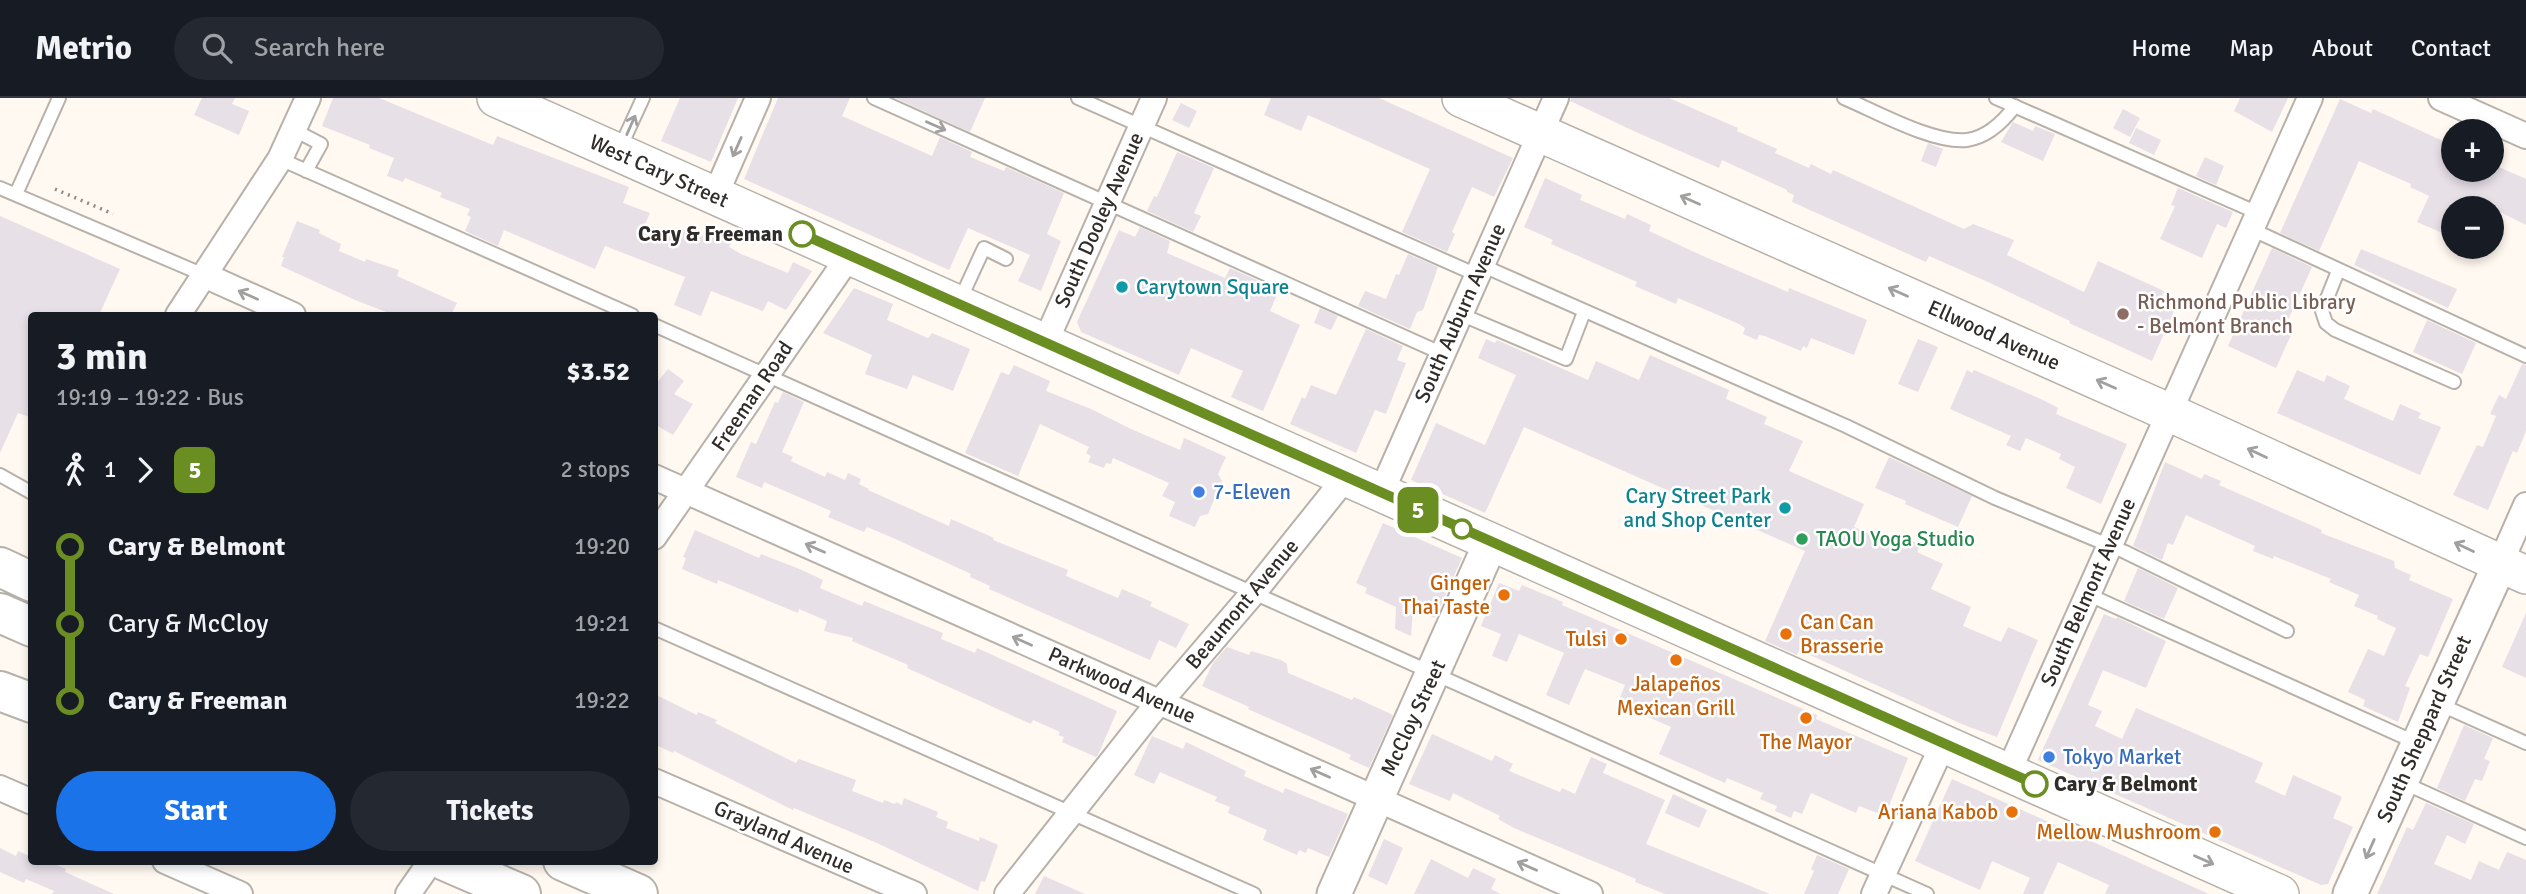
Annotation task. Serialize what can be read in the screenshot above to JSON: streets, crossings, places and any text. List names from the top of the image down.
{
  "streets": {
    "main road": ["West Cary Street", "Ellwood Avenue"],
    "street": [
      "South Dooley Avenue",
      "South Auburn Avenue",
      "Freeman Road",
      "South Belmont Avenue",
      "Beaumont Avenue",
      "Parkwood Avenue",
      "McCloy Street",
      "South Sheppard Street",
      "Grayland Avenue"
    ]
  },
  "crossings": [
    ["West Cary Street", "South Dooley Avenue"],
    ["West Cary Street", "South Auburn Avenue"],
    ["West Cary Street", "Freeman Road"],
    ["West Cary Street", "South Belmont Avenue"],
    ["West Cary Street", "Beaumont Avenue"],
    ["West Cary Street", "McCloy Street"],
    ["South Auburn Avenue", "Ellwood Avenue"],
    ["Ellwood Avenue", "South Belmont Avenue"],
    ["Ellwood Avenue", "South Sheppard Street"],
    ["Freeman Road", "Parkwood Avenue"],
    ["Beaumont Avenue", "Parkwood Avenue"],
    ["Parkwood Avenue", "McCloy Street"]
  ],
  "one_way": ["Ellwood Avenue", "Parkwood Avenue"],
  "places": [
    "Cary & Freeman",
    "Carytown Square",
    "Richmond Public Library - Belmont Branch",
    "7-Eleven",
    "Cary Street Park and Shop Center",
    "TAOU Yoga Studio",
    "Ginger Thai Taste",
    "Can Can Brasserie",
    "Tulsi",
    "Jalapeños Mexican Grill",
    "The Mayor",
    "Tokyo Market",
    "Cary & Belmont",
    "Ariana Kabob",
    "Mellow Mushroom"
  ],
  "lines": ["bus line 5"],
  "page": {
    "header": "Metrio",
    "search": "Search here",
    "nav": [
      "Home",
      "Map",
      "About",
      "Contact"
    ],
    "on_map": "5",
    "map_buttons": ["+", "−"],
    "heading": ["3 min", "19:19 – 19:22 · Bus", "$3.52"],
    "legs": ["1", "5", "2 stops"],
    "list": [
      {
        "name": "Cary & Belmont",
        "value": "19:20"
      },
      {
        "name": "Cary & McCloy",
        "value": "19:21"
      },
      {
        "name": "Cary & Freeman",
        "value": "19:22"
      }
    ],
    "buttons": ["Start", "Tickets"]
  }
}
